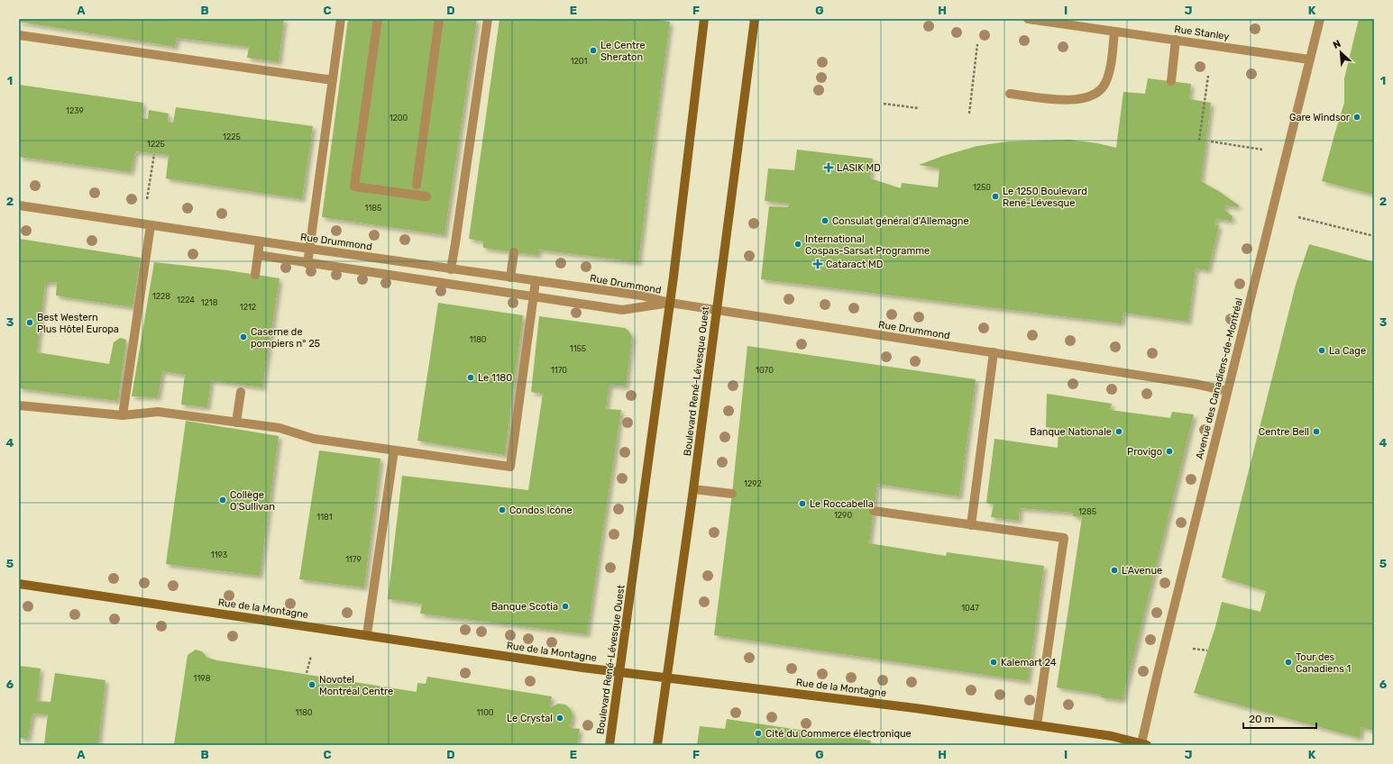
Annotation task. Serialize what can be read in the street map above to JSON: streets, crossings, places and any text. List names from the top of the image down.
{
  "streets": {
    "main road": ["Boulevard René-Lévesque Ouest", "Rue de la Montagne"],
    "street": ["Rue Stanley", "Rue Drummond", "Avenue des Canadiens-de-Montréal"]
  },
  "crossings": [
    ["Rue Stanley", "Avenue des Canadiens-de-Montréal"],
    ["Rue Drummond", "Avenue des Canadiens-de-Montréal"],
    ["Rue Drummond", "Boulevard René-Lévesque Ouest"],
    ["Avenue des Canadiens-de-Montréal", "Rue de la Montagne"],
    ["Boulevard René-Lévesque Ouest", "Rue de la Montagne"]
  ],
  "places": {
    "other": [
      "Le Centre Sheraton",
      "Gare Windsor",
      "Le 1250 Boulevard René-Lévesque",
      "Consulat général d'Allemagne",
      "International Cospas-Sarsat Programme",
      "Best Western Plus Hôtel Europa",
      "Caserne de pompiers n° 25",
      "La Cage",
      "Le 1180",
      "Banque Nationale",
      "Centre Bell",
      "Provigo",
      "Collège O'Sullivan",
      "Le Roccabella",
      "Condos Icône",
      "L'Avenue",
      "Banque Scotia",
      "Kalemart 24",
      "Tour des Canadiens 1",
      "Novotel Montréal Centre",
      "Le Crystal",
      "Cité du Commerce électronique"
    ],
    "health": ["LASIK MD", "Cataract MD"]
  },
  "house_numbers": [
    "1201",
    "1239",
    "1200",
    "1225",
    "1225",
    "1250",
    "1185",
    "1228",
    "1224",
    "1218",
    "1212",
    "1180",
    "1155",
    "1170",
    "1070",
    "1292",
    "1285",
    "1290",
    "1181",
    "1193",
    "1179",
    "1047",
    "1198",
    "1180",
    "1100"
  ],
  "scale_bar": "20 m",
  "north": "top left",
  "grid": {
    "columns": [
      "A",
      "B",
      "C",
      "D",
      "E",
      "F",
      "G",
      "H",
      "I",
      "J",
      "K"
    ],
    "rows": [
      "1",
      "2",
      "3",
      "4",
      "5",
      "6"
    ]
  }
}
